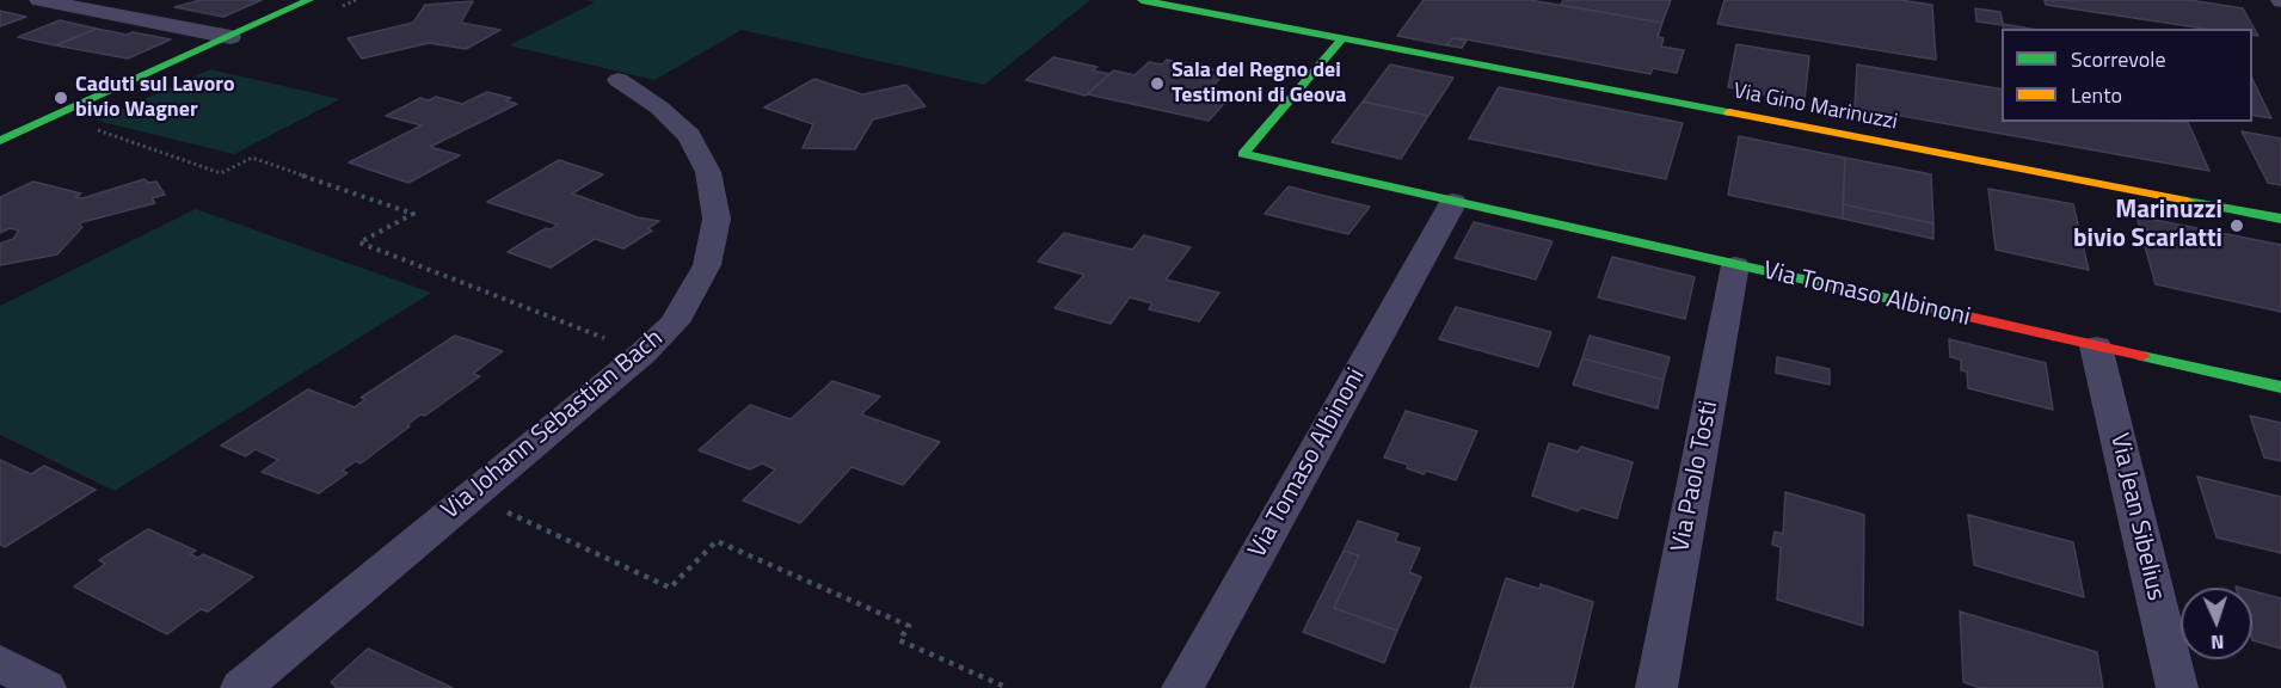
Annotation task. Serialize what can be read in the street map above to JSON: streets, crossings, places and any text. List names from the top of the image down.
{
  "streets": {
    "street": [
      "Via Gino Marinuzzi",
      "Via Tomaso Albinoni",
      "Via Johann Sebastian Bach",
      "Via Paolo Tosti",
      "Via Jean Sibelius"
    ]
  },
  "crossings": [
    ["Via Gino Marinuzzi", "Via Tomaso Albinoni"],
    ["Via Tomaso Albinoni", "Via Paolo Tosti"],
    ["Via Tomaso Albinoni", "Via Jean Sibelius"]
  ],
  "places": ["Sala del Regno dei Testimoni di Geova", "Caduti sul Lavoro bivio Wagner", "Marinuzzi bivio Scarlatti"],
  "legend": ["Scorrevole", "Lento"],
  "north": "bottom"
}
